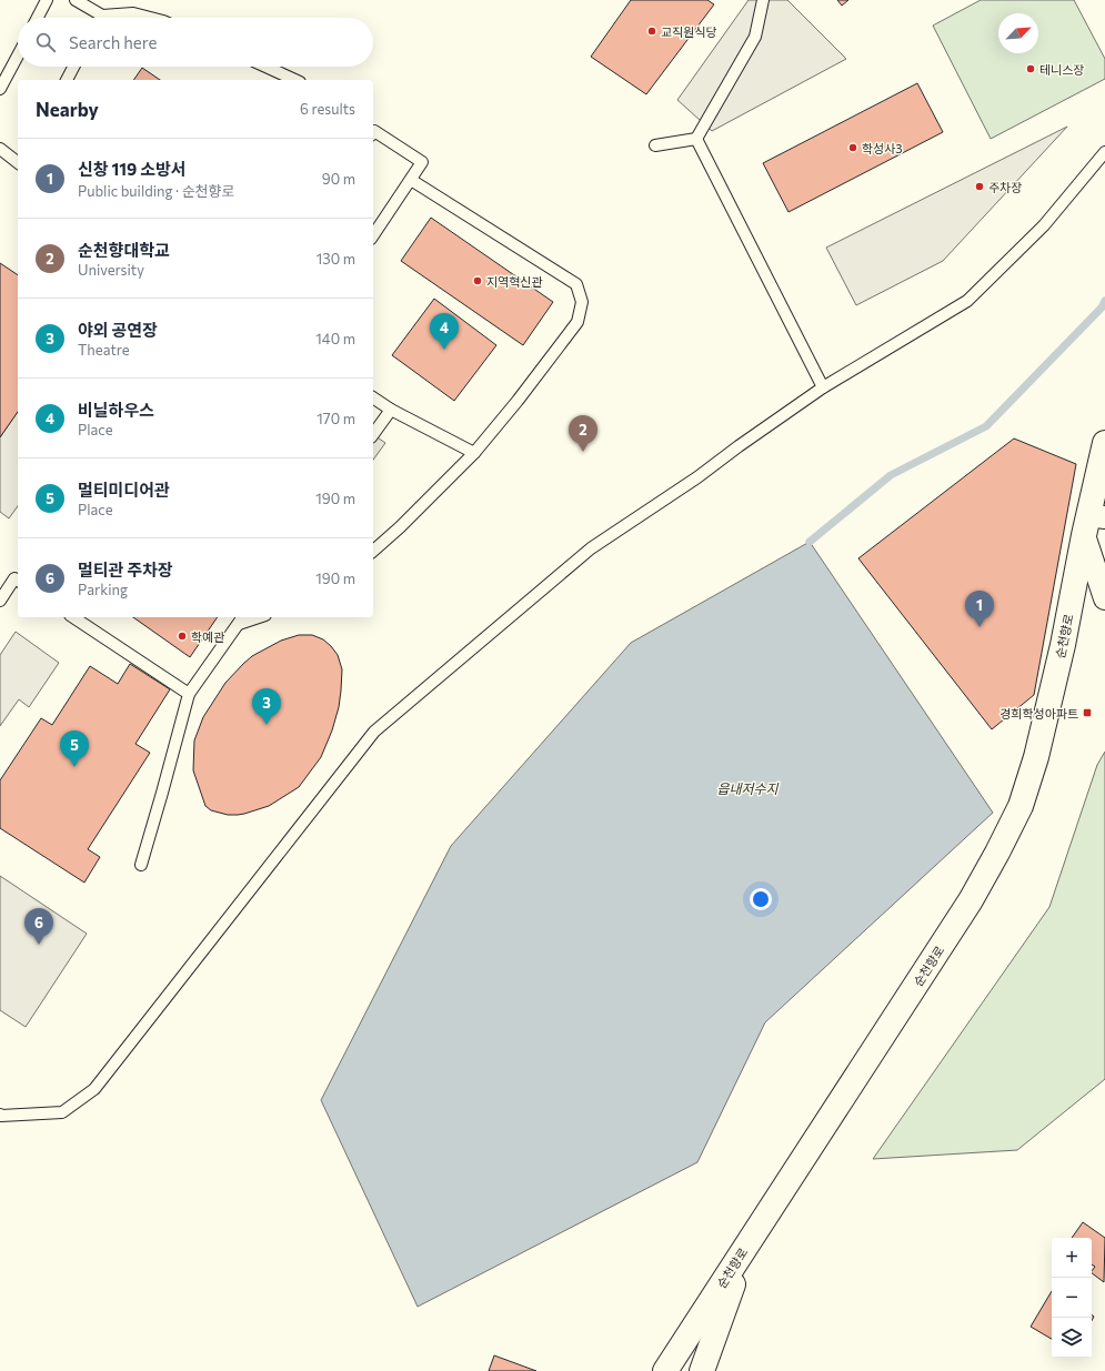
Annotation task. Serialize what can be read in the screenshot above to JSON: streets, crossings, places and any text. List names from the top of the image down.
{
  "streets": {
    "main road": ["순천향로"]
  },
  "water": ["읍내저수지"],
  "places": {
    "other": [
      "교직원식당",
      "테니스장",
      "학성사3",
      "주차장",
      "지역혁신관",
      "학예관"
    ],
    "transit": ["경희학성아파트"]
  },
  "north": "top right",
  "page": {
    "search": "Search here",
    "heading": ["Nearby", "6 results"],
    "list": [
      {
        "mark": "1",
        "name": "신창 119 소방서",
        "note": "Public building · 순천향로",
        "value": "90 m"
      },
      {
        "mark": "2",
        "name": "순천향대학교",
        "note": "University",
        "value": "130 m"
      },
      {
        "mark": "3",
        "name": "야외 공연장",
        "note": "Theatre",
        "value": "140 m"
      },
      {
        "mark": "4",
        "name": "비닐하우스",
        "note": "Place",
        "value": "170 m"
      },
      {
        "mark": "5",
        "name": "멀티미디어관",
        "note": "Place",
        "value": "190 m"
      },
      {
        "mark": "6",
        "name": "멀티관 주차장",
        "note": "Parking",
        "value": "190 m"
      }
    ],
    "pins": [
      "4",
      "2",
      "1",
      "3",
      "5",
      "6"
    ],
    "map_buttons": ["+", "−"]
  }
}
